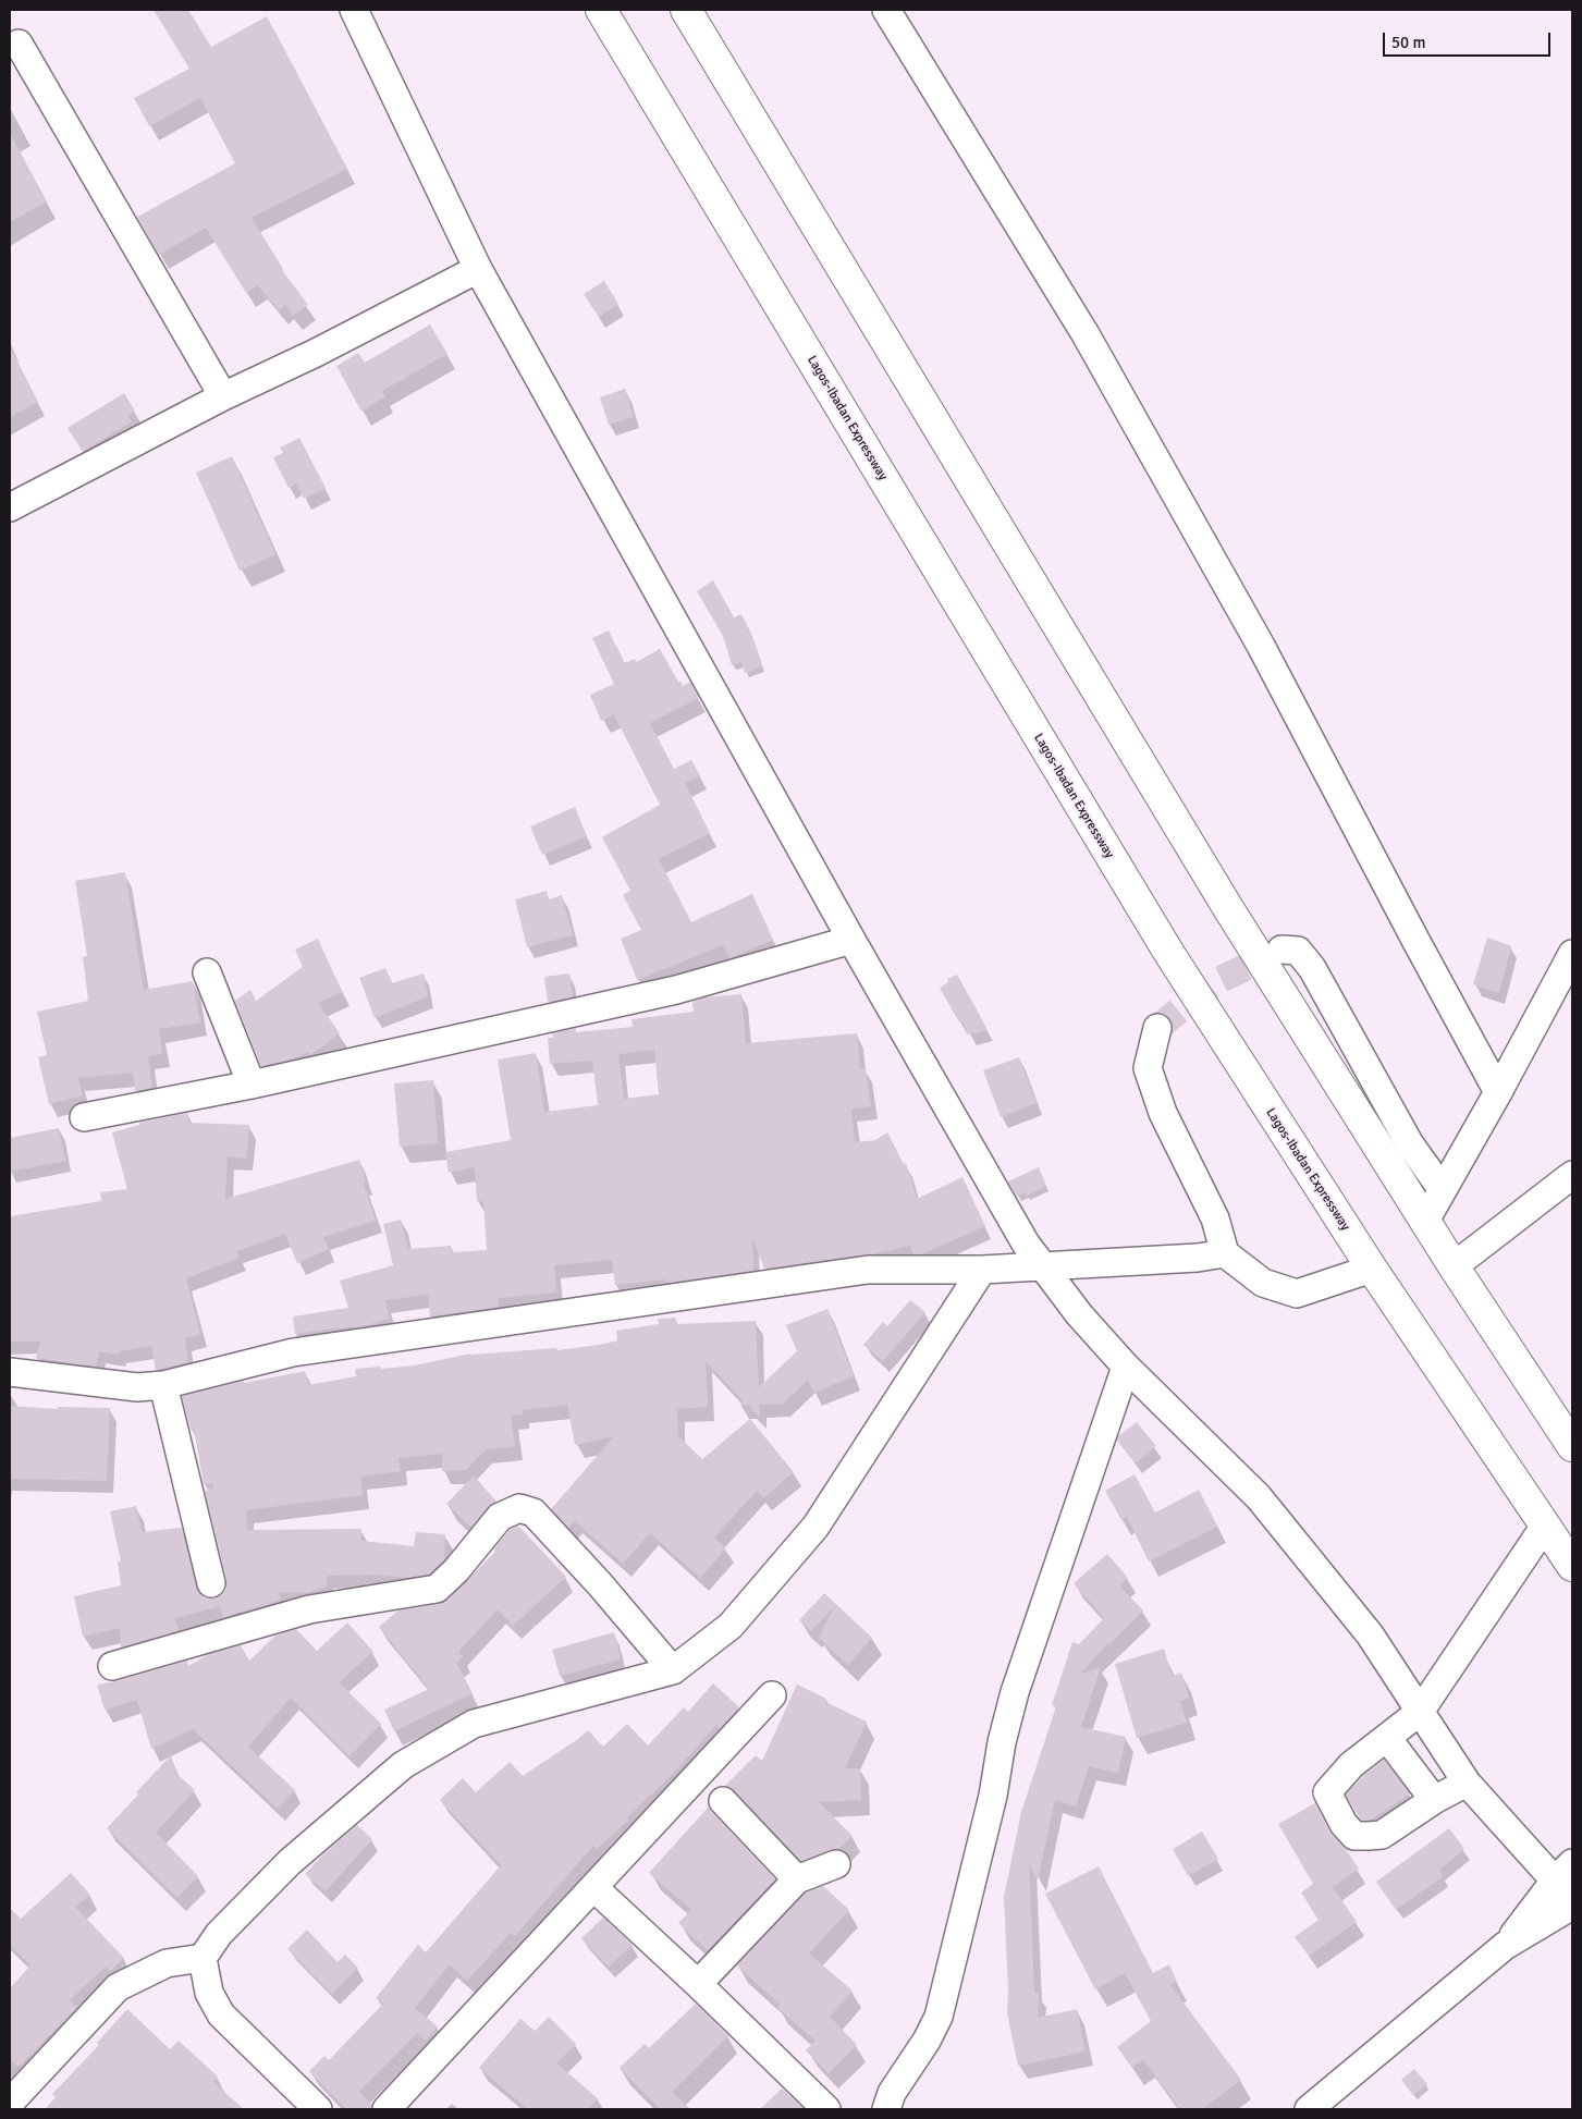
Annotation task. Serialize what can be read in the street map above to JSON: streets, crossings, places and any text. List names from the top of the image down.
{
  "streets": {
    "highway": ["Lagos-Ibadan Expressway"]
  },
  "scale_bar": "50 m"
}
